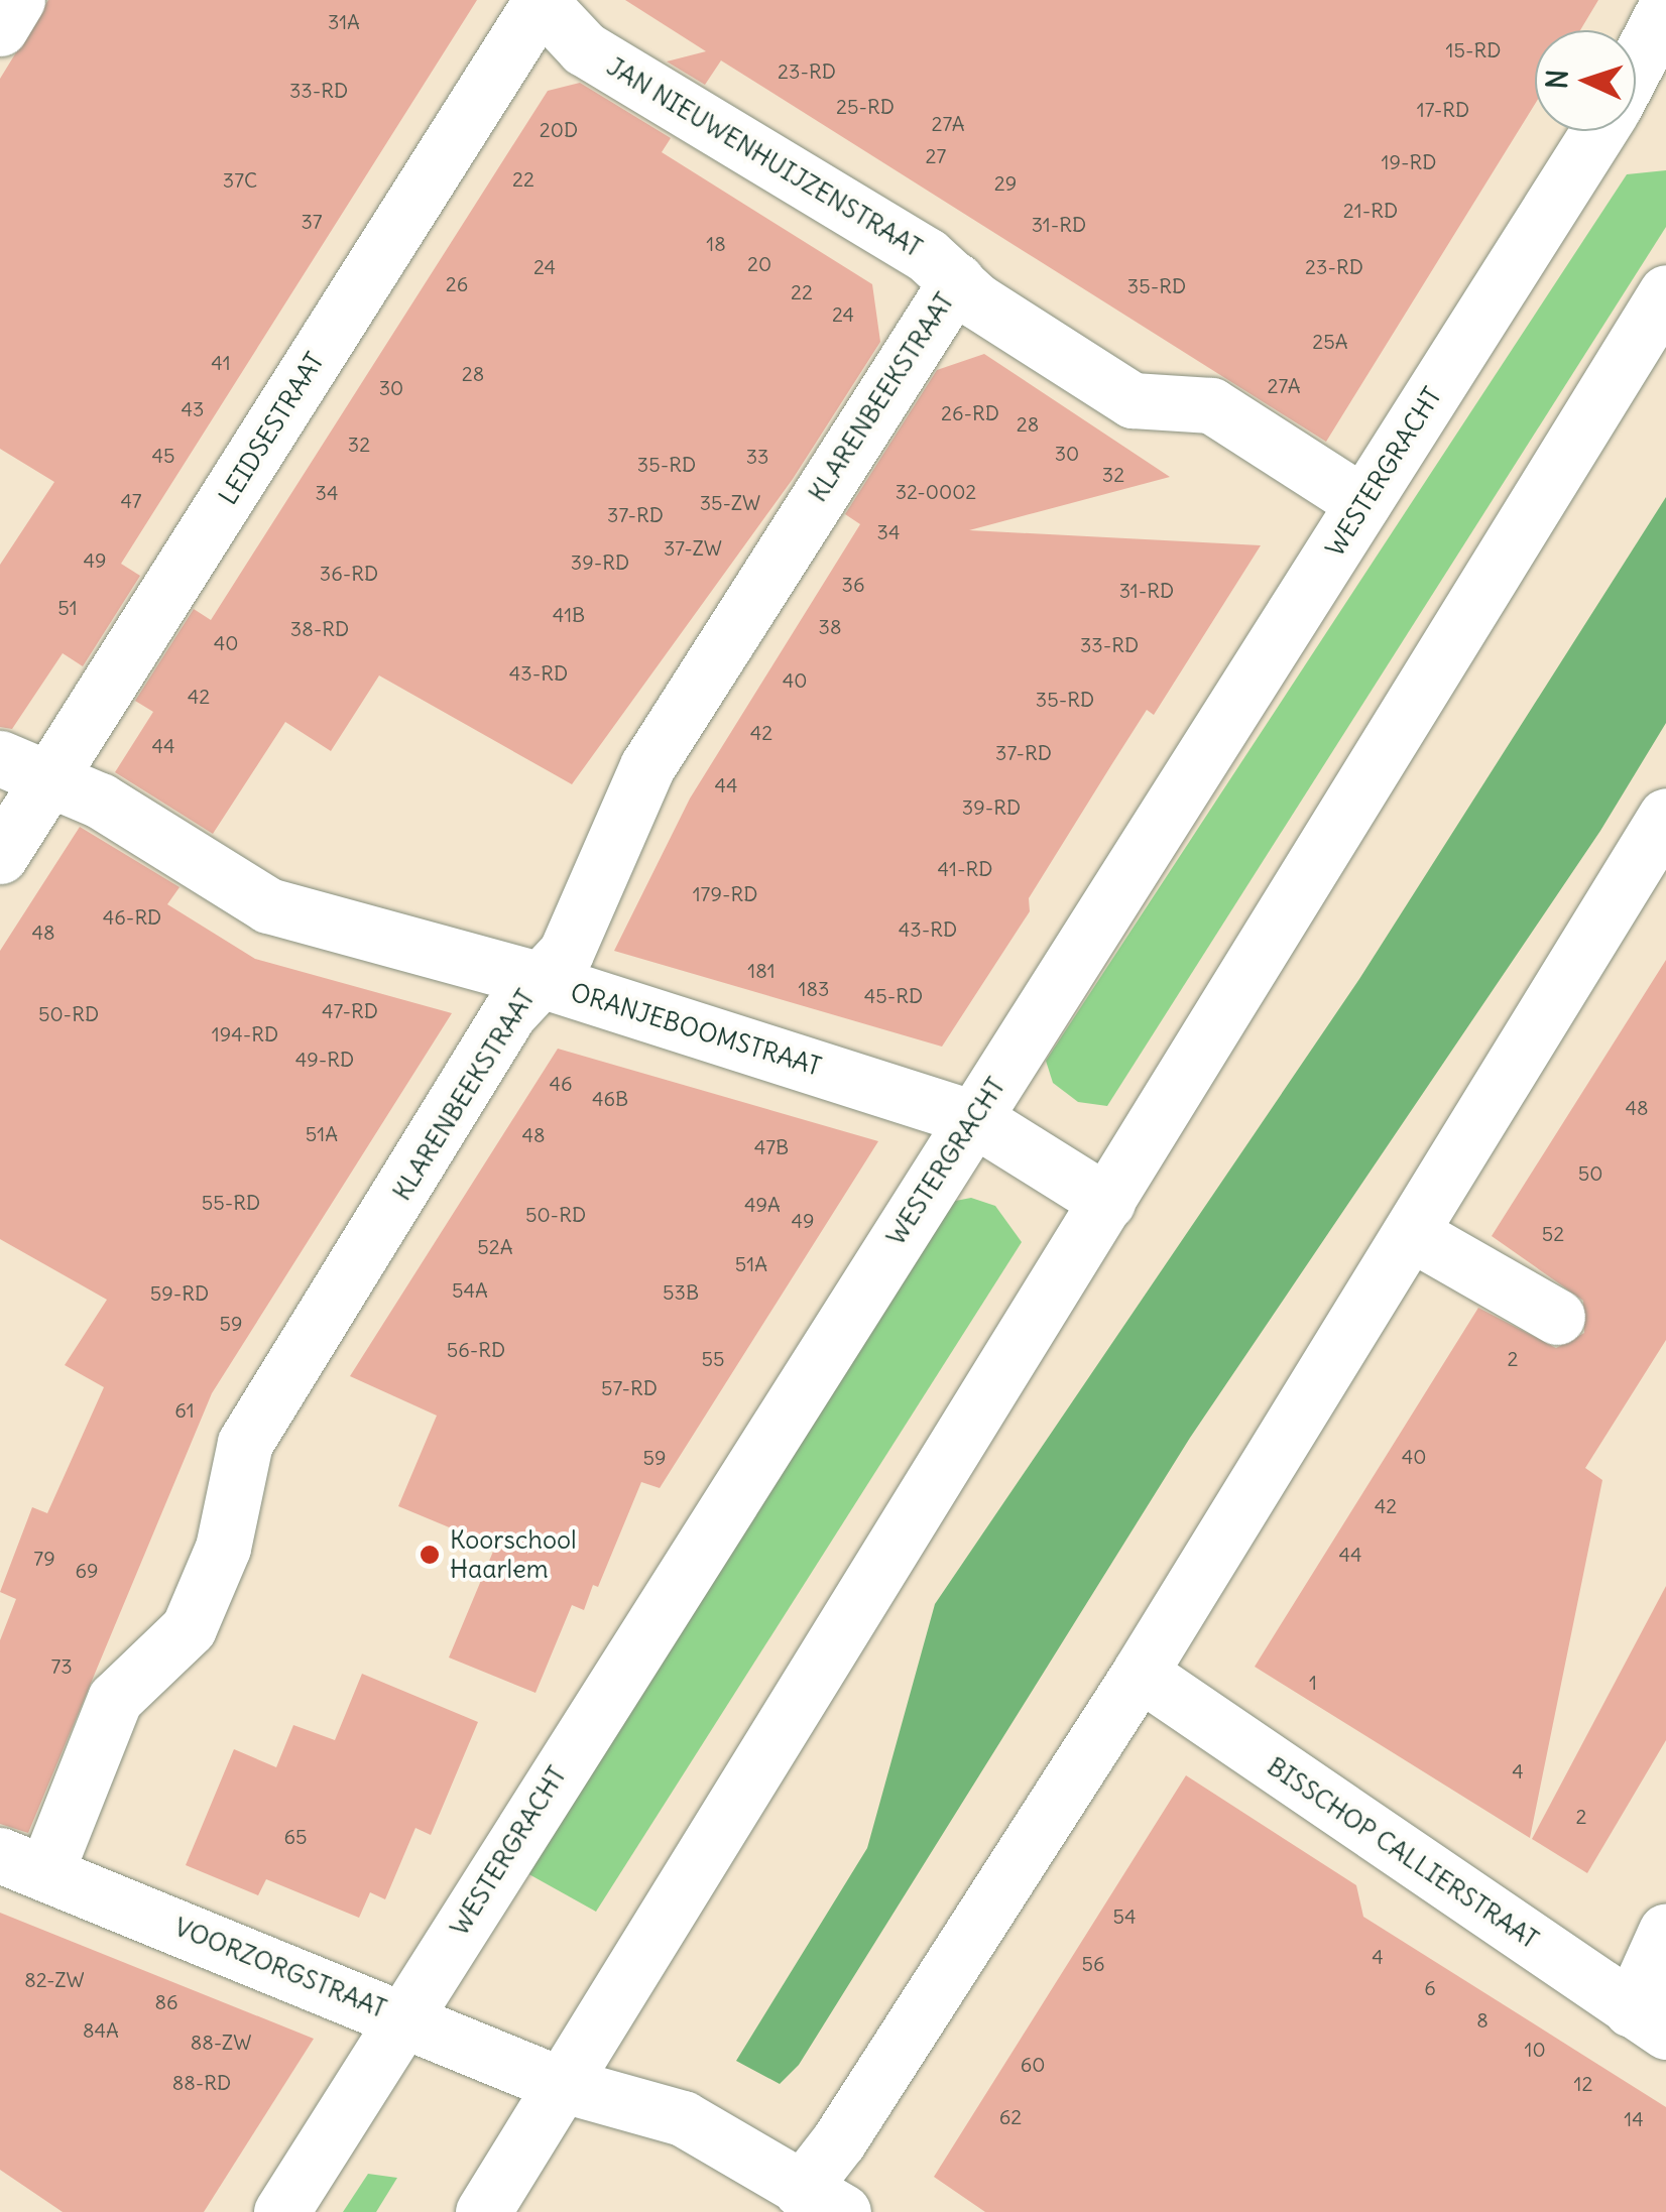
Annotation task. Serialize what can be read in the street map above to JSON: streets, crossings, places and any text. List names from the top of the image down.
{
  "streets": {
    "street": [
      "JAN NIEUWENHUIJZENSTRAAT",
      "KLARENBEEKSTRAAT",
      "LEIDSESTRAAT",
      "WESTERGRACHT",
      "ORANJEBOOMSTRAAT",
      "BISSCHOP CALLIERSTRAAT",
      "VOORZORGSTRAAT"
    ]
  },
  "crossings": [
    ["JAN NIEUWENHUIJZENSTRAAT", "KLARENBEEKSTRAAT"],
    ["JAN NIEUWENHUIJZENSTRAAT", "LEIDSESTRAAT"],
    ["JAN NIEUWENHUIJZENSTRAAT", "WESTERGRACHT"],
    ["KLARENBEEKSTRAAT", "ORANJEBOOMSTRAAT"],
    ["KLARENBEEKSTRAAT", "VOORZORGSTRAAT"],
    ["LEIDSESTRAAT", "ORANJEBOOMSTRAAT"],
    ["WESTERGRACHT", "ORANJEBOOMSTRAAT"],
    ["WESTERGRACHT", "VOORZORGSTRAAT"]
  ],
  "places": ["Koorschool Haarlem"],
  "house_numbers": [
    "31A",
    "15-RD",
    "23-RD",
    "33-RD",
    "25-RD",
    "17-RD",
    "27A",
    "20D",
    "27",
    "19-RD",
    "22",
    "37C",
    "29",
    "21-RD",
    "37",
    "31-RD",
    "18",
    "20",
    "24",
    "23-RD",
    "26",
    "35-RD",
    "22",
    "24",
    "25A",
    "41",
    "28",
    "27A",
    "30",
    "43",
    "26-RD",
    "28",
    "32",
    "30",
    "45",
    "33",
    "35-RD",
    "32",
    "32-0002",
    "34",
    "47",
    "35-ZW",
    "37-RD",
    "34",
    "37-ZW",
    "49",
    "39-RD",
    "36-RD",
    "36",
    "31-RD",
    "51",
    "41B",
    "38",
    "38-RD",
    "40",
    "33-RD",
    "43-RD",
    "40",
    "42",
    "35-RD",
    "42",
    "44",
    "37-RD",
    "44",
    "39-RD",
    "41-RD",
    "179-RD",
    "46-RD",
    "43-RD",
    "48",
    "181",
    "183",
    "45-RD",
    "47-RD",
    "50-RD",
    "194-RD",
    "49-RD",
    "46",
    "46B",
    "48",
    "51A",
    "48",
    "47B",
    "50",
    "55-RD",
    "49A",
    "50-RD",
    "49",
    "52",
    "52A",
    "51A",
    "54A",
    "53B",
    "59-RD",
    "59",
    "56-RD",
    "55",
    "2",
    "57-RD",
    "61",
    "40",
    "59",
    "42",
    "44",
    "79",
    "69",
    "73",
    "1",
    "4",
    "2",
    "65",
    "54",
    "4",
    "56",
    "82-ZW",
    "6",
    "86",
    "8",
    "84A",
    "88-ZW",
    "10",
    "60",
    "88-RD",
    "12",
    "62",
    "14"
  ],
  "north": "left"
}
